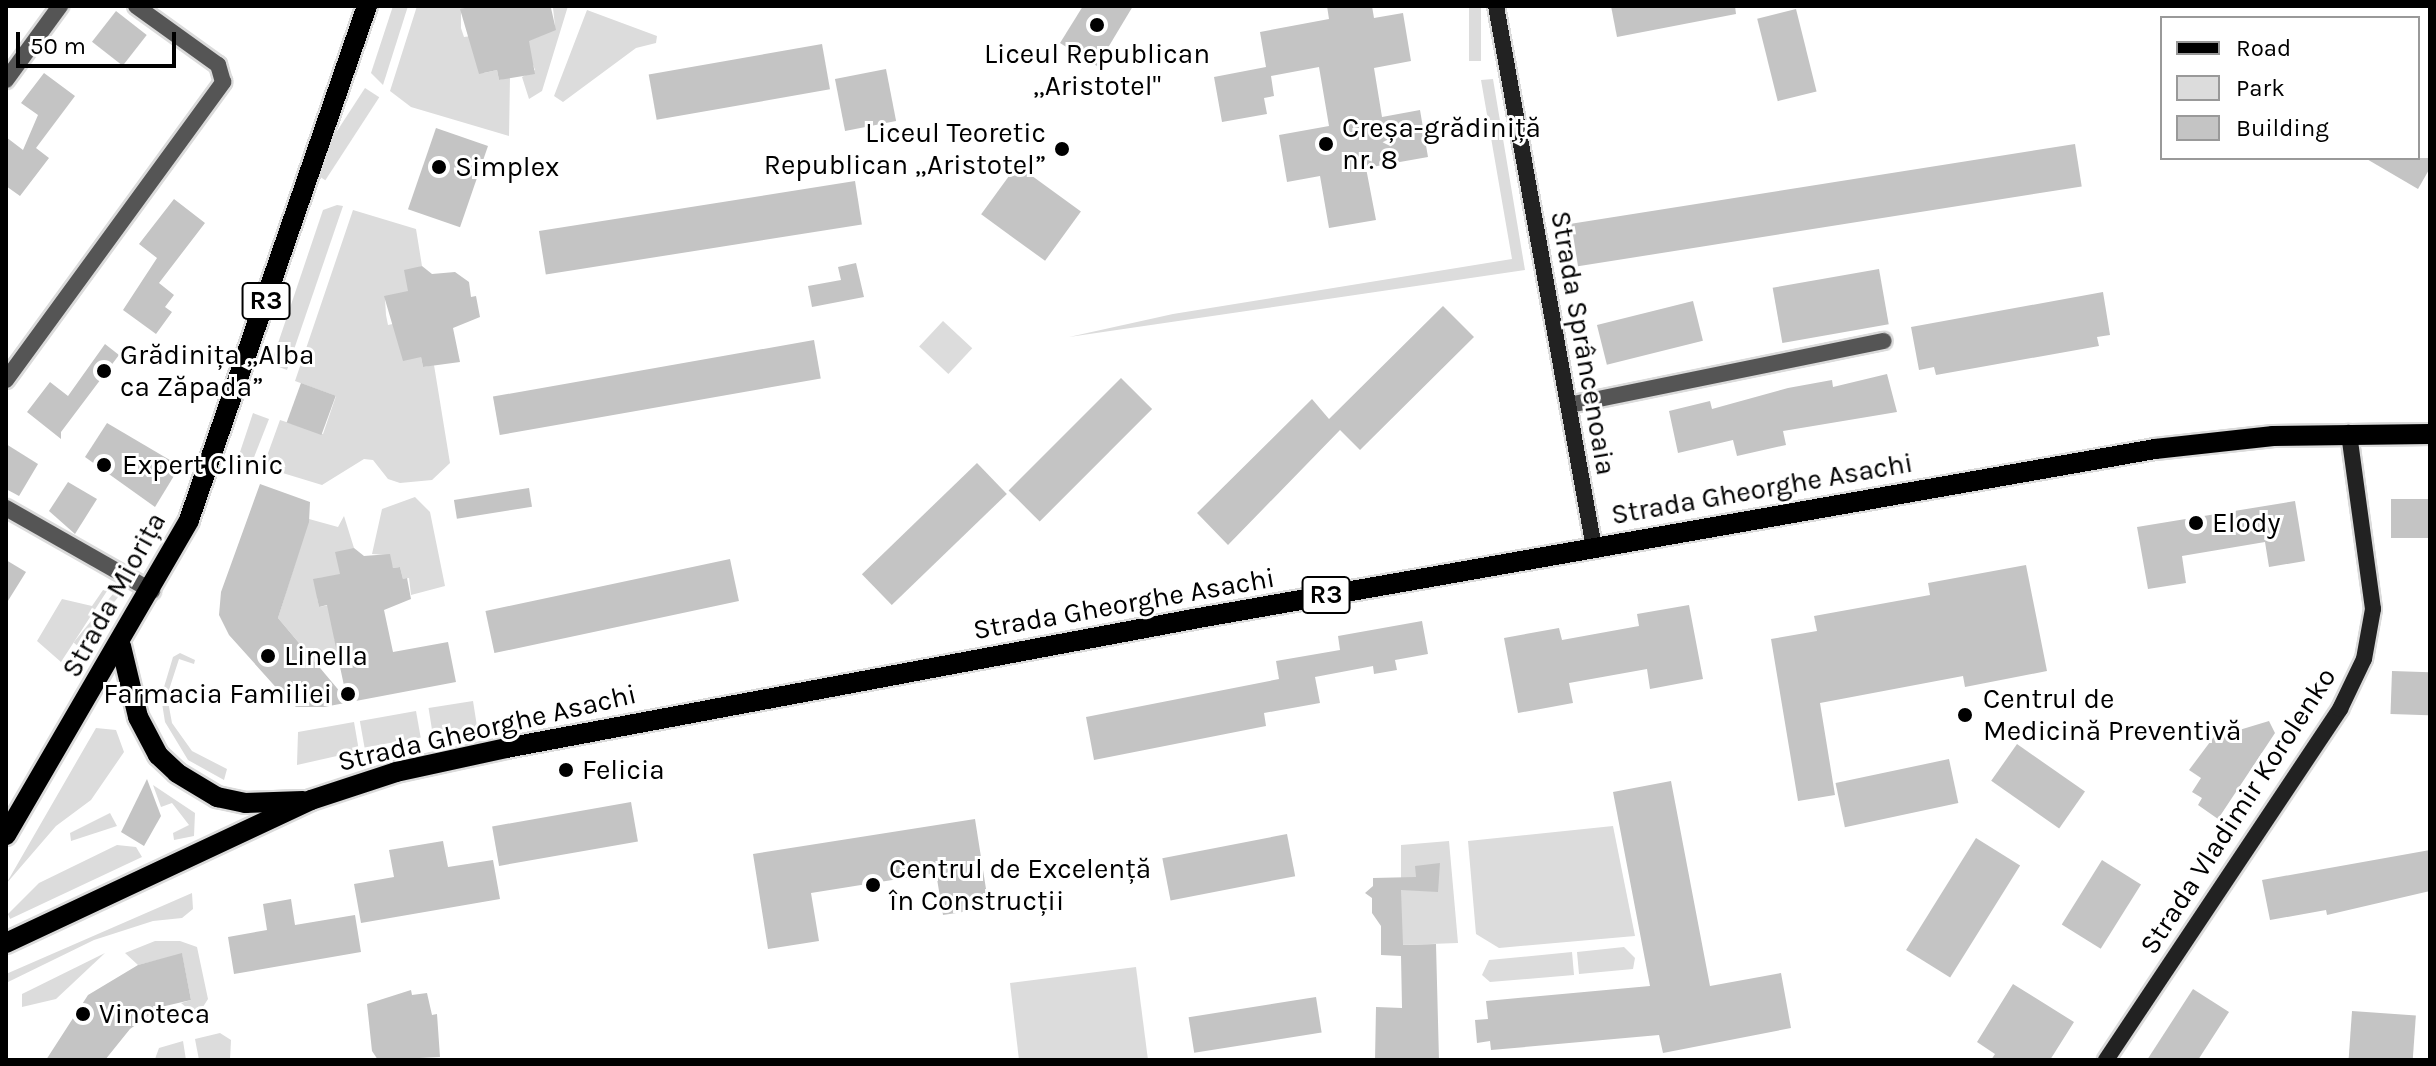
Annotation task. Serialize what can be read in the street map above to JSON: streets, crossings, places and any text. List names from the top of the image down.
{
  "streets": {
    "main road": [
      "R3",
      "Strada Sprâncenoaia",
      "Strada Gheorghe Asachi",
      "Strada Miorița",
      "Strada Vladimir Korolenko"
    ]
  },
  "crossings": [
    ["R3", "Strada Gheorghe Asachi"],
    ["R3", "Strada Miorița"],
    ["Strada Sprâncenoaia", "Strada Gheorghe Asachi"],
    ["Strada Gheorghe Asachi", "Strada Vladimir Korolenko"]
  ],
  "places": [
    "Liceul Republican ,,Aristotel\"",
    "Creșa-grădiniță nr. 8",
    "Liceul Teoretic Republican „Aristotel”",
    "Simplex",
    "Grădinița „Alba ca Zăpada”",
    "Expert Clinic",
    "Elody",
    "Linella",
    "Farmacia Familiei",
    "Centrul de Medicină Preventivă",
    "Felicia",
    "Centrul de Excelență în Construcții",
    "Vinoteca"
  ],
  "legend": ["Road", "Park", "Building"],
  "scale_bar": "50 m"
}
